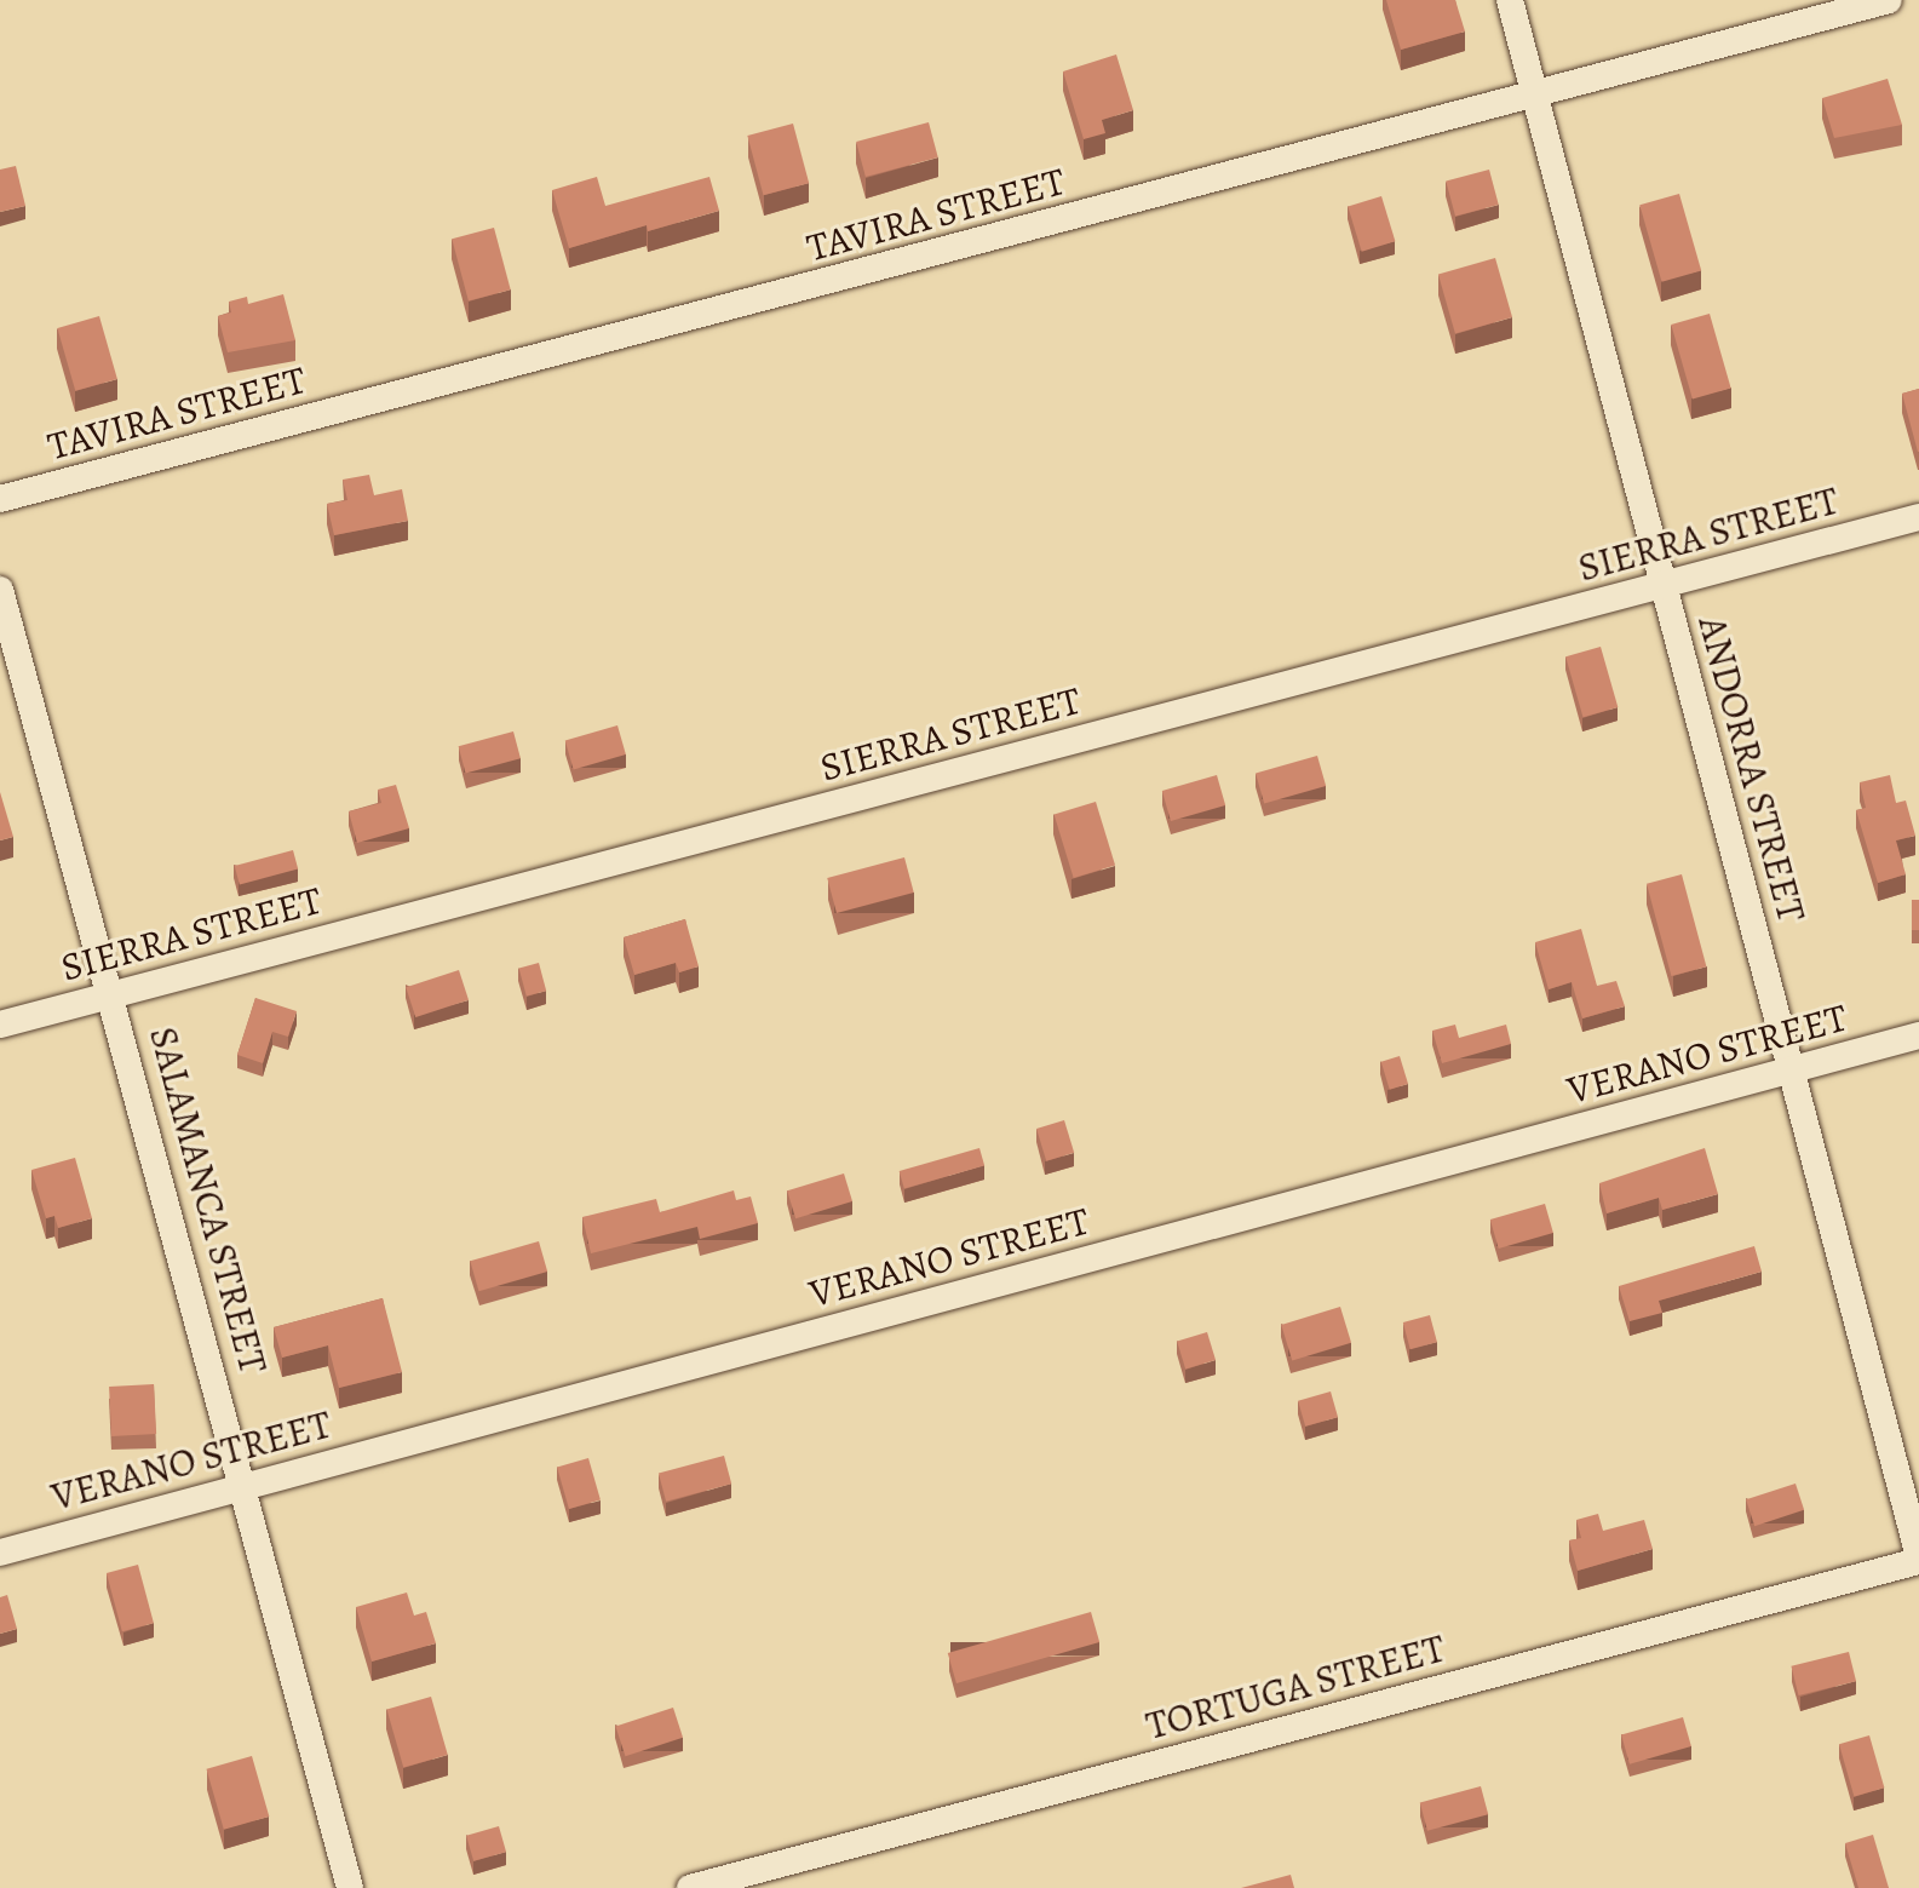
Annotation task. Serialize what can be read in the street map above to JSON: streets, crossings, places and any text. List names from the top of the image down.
{
  "streets": {
    "street": [
      "TAVIRA STREET",
      "SIERRA STREET",
      "ANDORRA STREET",
      "VERANO STREET",
      "SALAMANCA STREET",
      "TORTUGA STREET"
    ]
  },
  "crossings": [
    ["TAVIRA STREET", "ANDORRA STREET"],
    ["SIERRA STREET", "ANDORRA STREET"],
    ["SIERRA STREET", "SALAMANCA STREET"],
    ["ANDORRA STREET", "VERANO STREET"],
    ["ANDORRA STREET", "TORTUGA STREET"],
    ["VERANO STREET", "SALAMANCA STREET"]
  ]
}
